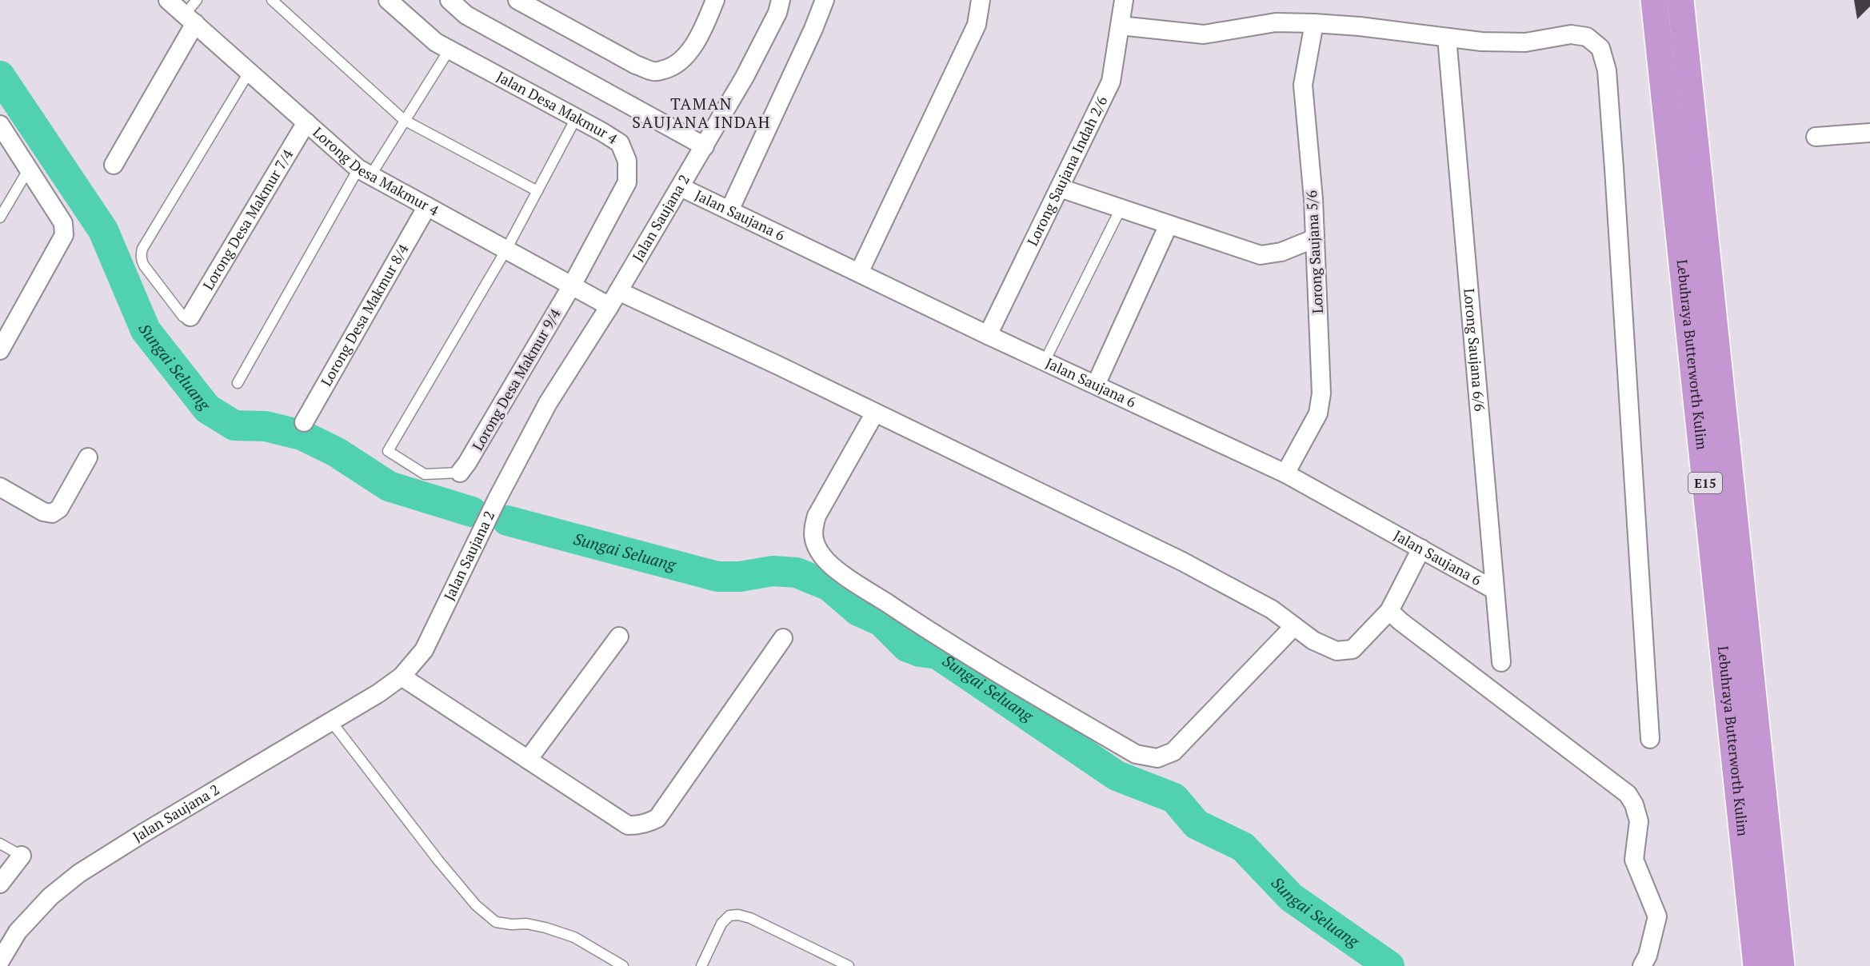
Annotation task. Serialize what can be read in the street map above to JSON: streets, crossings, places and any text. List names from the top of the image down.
{
  "streets": {
    "highway": ["Lebuhraya Butterworth Kulim", "E15"],
    "street": [
      "Jalan Desa Makmur 4",
      "Lorong Desa Makmur 4",
      "Lorong Saujana Indah 2/6",
      "Jalan Saujana 6",
      "Jalan Saujana 2",
      "Lorong Desa Makmur 7/4",
      "Lorong Saujana 5/6",
      "Lorong Desa Makmur 8/4",
      "Lorong Saujana 6/6",
      "Lorong Desa Makmur 9/4"
    ]
  },
  "crossings": [
    ["Jalan Desa Makmur 4", "Lorong Desa Makmur 4"],
    ["Jalan Desa Makmur 4", "Lorong Desa Makmur 9/4"],
    ["Lorong Desa Makmur 4", "Jalan Saujana 6"],
    ["Lorong Desa Makmur 4", "Jalan Saujana 2"],
    ["Lorong Desa Makmur 4", "Lorong Desa Makmur 7/4"],
    ["Lorong Desa Makmur 4", "Lorong Desa Makmur 8/4"],
    ["Lorong Desa Makmur 4", "Lorong Desa Makmur 9/4"],
    ["Lorong Saujana Indah 2/6", "Jalan Saujana 6"],
    ["Jalan Saujana 6", "Jalan Saujana 2"],
    ["Jalan Saujana 6", "Lorong Saujana 5/6"],
    ["Jalan Saujana 6", "Lorong Saujana 6/6"]
  ],
  "districts": ["TAMAN SAUJANA INDAH"],
  "water": ["Sungai Seluang"]
}
